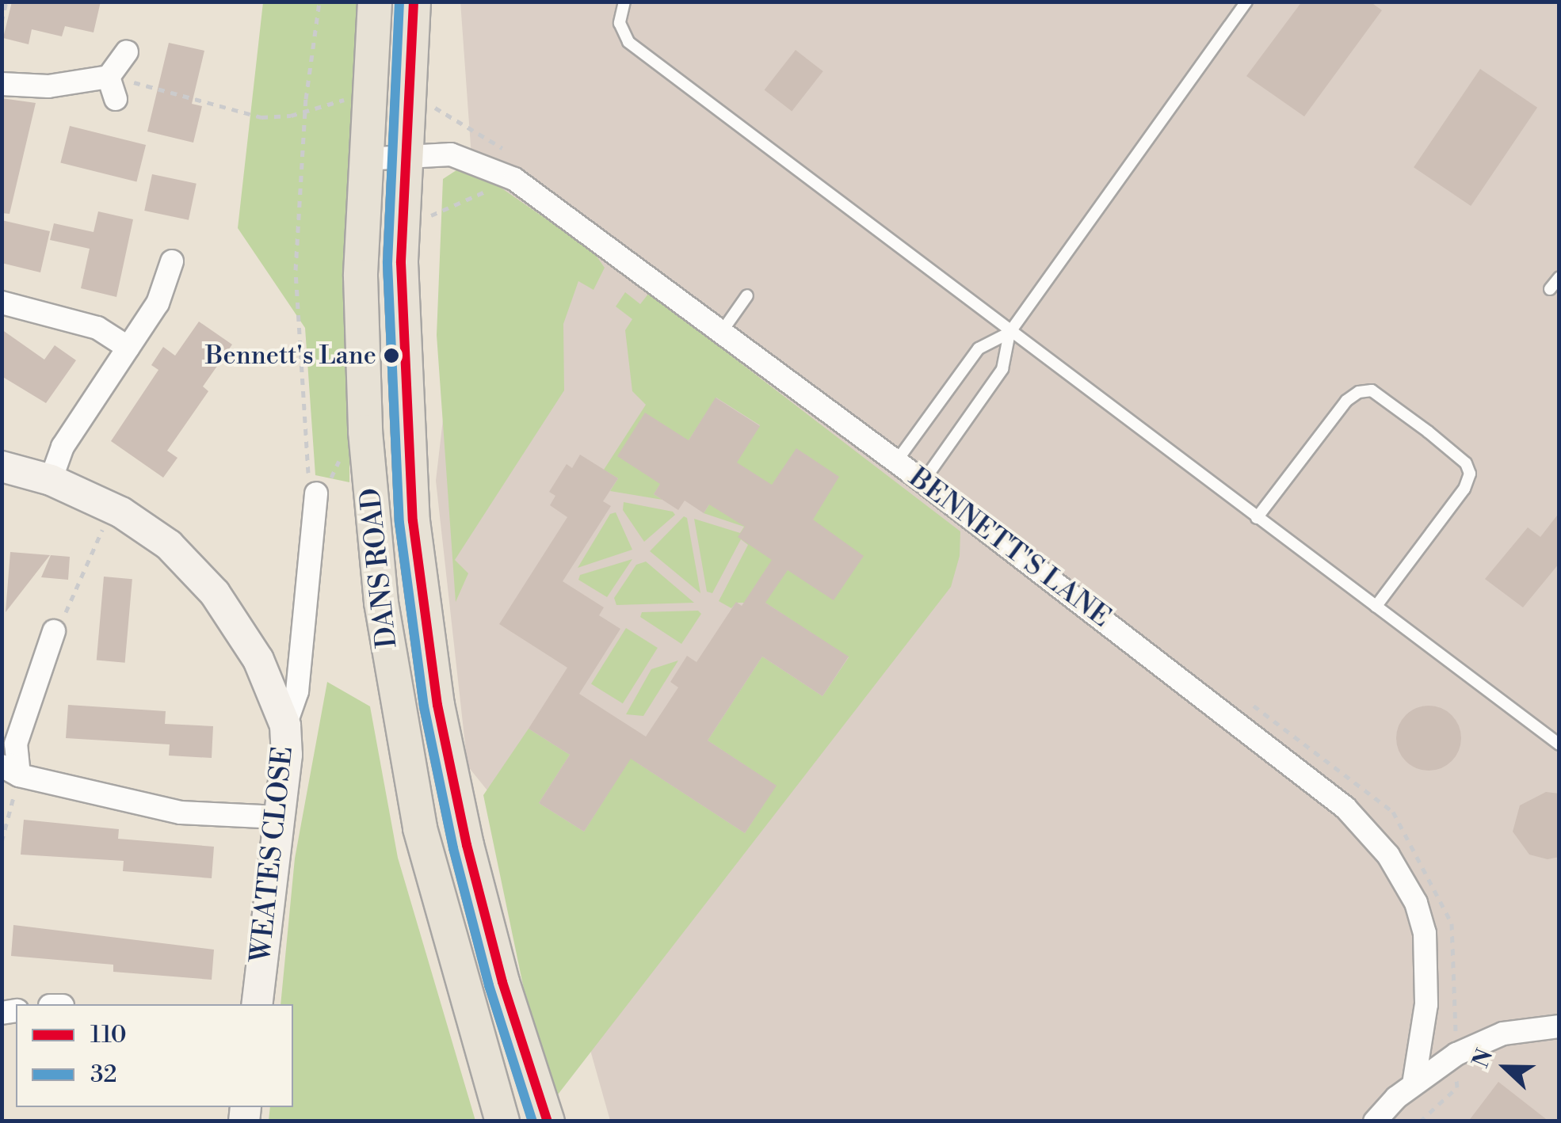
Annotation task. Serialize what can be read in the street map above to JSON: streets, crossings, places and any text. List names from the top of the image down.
{
  "streets": {
    "main road": ["DANS ROAD"],
    "street": ["BENNETT'S LANE", "WEATES CLOSE"]
  },
  "crossings": [
    ["BENNETT'S LANE", "DANS ROAD"]
  ],
  "places": ["Bennett's Lane"],
  "lines": ["transit line 110", "transit line 32"],
  "legend": ["110", "32"],
  "north": "left"
}
